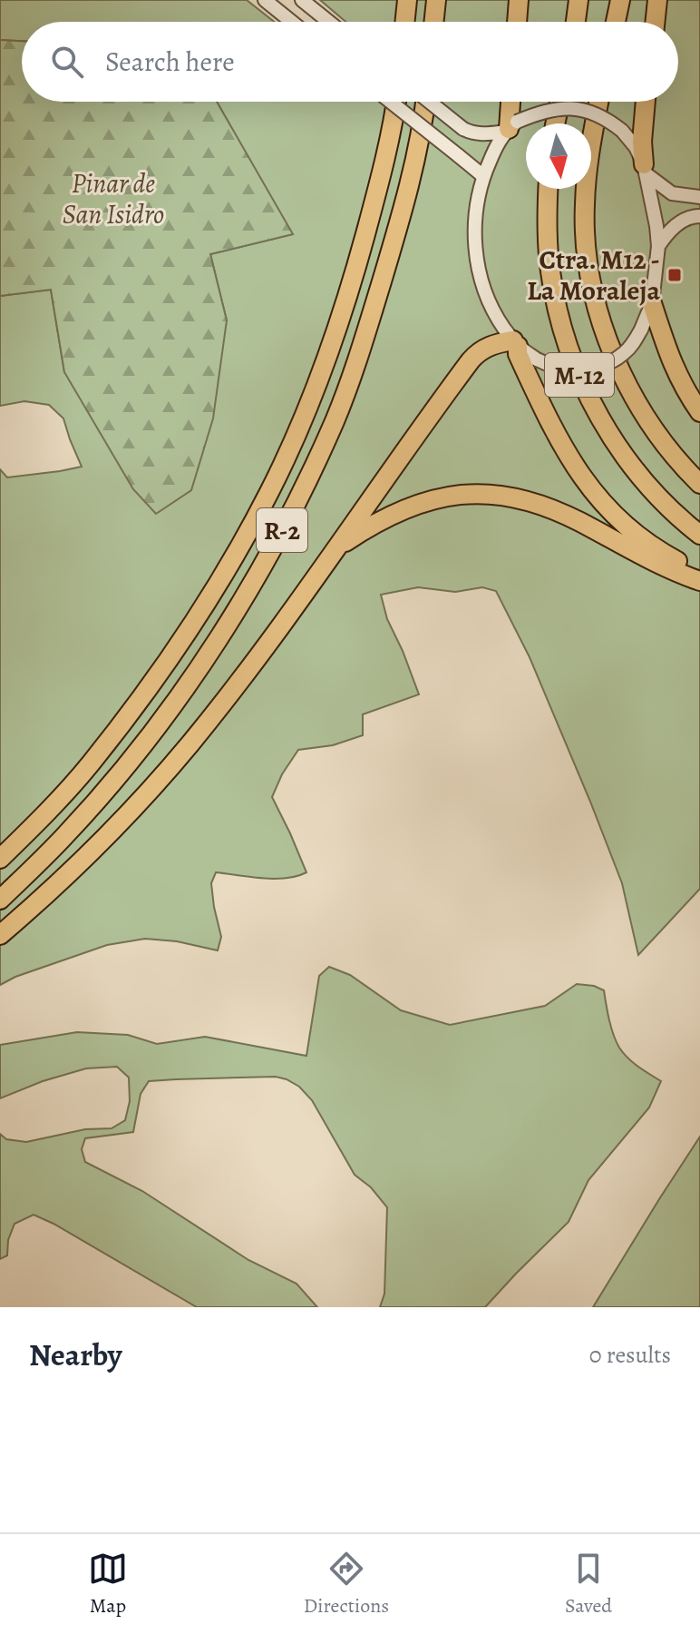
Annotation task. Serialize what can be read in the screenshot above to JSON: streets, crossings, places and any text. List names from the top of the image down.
{
  "streets": {
    "highway": ["M-12", "R-2"]
  },
  "parks": ["Pinar de San Isidro"],
  "places": {
    "transit": ["Ctra. M12 - La Moraleja"]
  },
  "north": "bottom",
  "page": {
    "search": "Search here",
    "heading": ["Nearby", "0 results"],
    "nav": ["Map", "Directions", "Saved"]
  }
}
